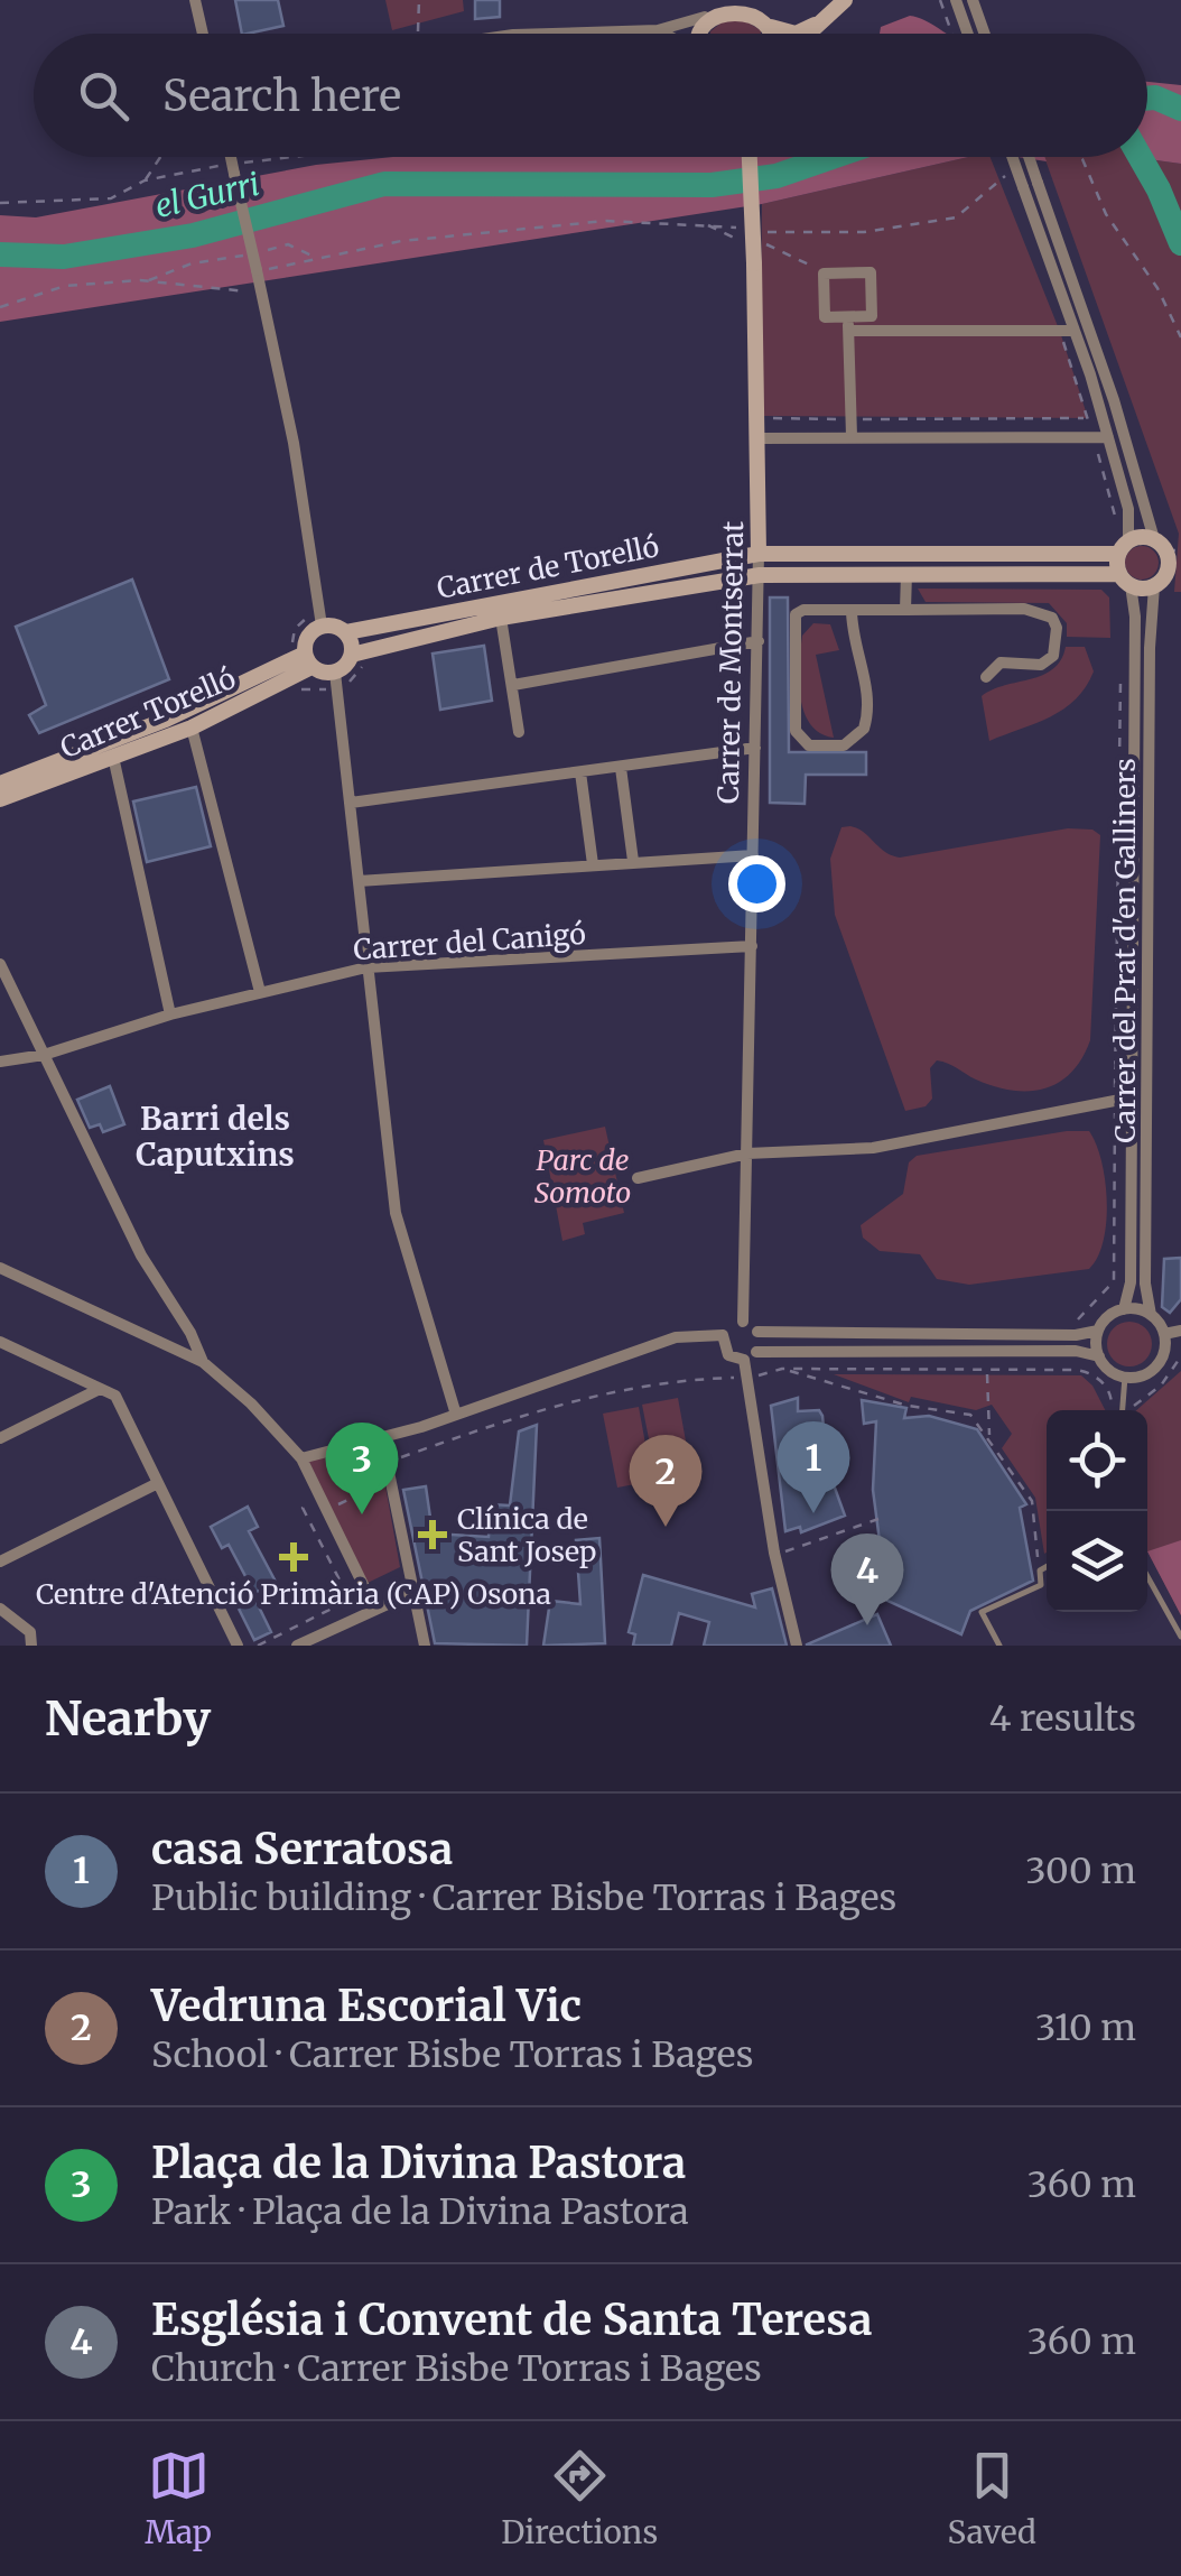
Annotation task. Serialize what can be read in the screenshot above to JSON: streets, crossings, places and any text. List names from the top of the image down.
{
  "streets": {
    "street": [
      "Carrer de Torelló",
      "Carrer de Montserrat",
      "Carrer Torelló",
      "Carrer del Canigó",
      "Carrer del Prat d'en Galliners"
    ]
  },
  "crossings": [
    ["Carrer de Torelló", "Carrer de Montserrat"],
    ["Carrer de Torelló", "Carrer Torelló"],
    ["Carrer de Torelló", "Carrer del Prat d'en Galliners"],
    ["Carrer de Montserrat", "Carrer del Canigó"]
  ],
  "districts": ["Barri dels Caputxins"],
  "water": ["el Gurri"],
  "parks": ["Parc de Somoto"],
  "places": {
    "health": ["Clínica de Sant Josep", "Centre d'Atenció Primària (CAP) Osona"]
  },
  "page": {
    "search": "Search here",
    "pins": [
      "1",
      "3",
      "2",
      "4"
    ],
    "heading": ["Nearby", "4 results"],
    "list": [
      {
        "mark": "1",
        "name": "casa Serratosa",
        "note": "Public building · Carrer Bisbe Torras i Bages",
        "value": "300 m"
      },
      {
        "mark": "2",
        "name": "Vedruna Escorial Vic",
        "note": "School · Carrer Bisbe Torras i Bages",
        "value": "310 m"
      },
      {
        "mark": "3",
        "name": "Plaça de la Divina Pastora",
        "note": "Park · Plaça de la Divina Pastora",
        "value": "360 m"
      },
      {
        "mark": "4",
        "name": "Església i Convent de Santa Teresa",
        "note": "Church · Carrer Bisbe Torras i Bages",
        "value": "360 m"
      }
    ],
    "nav": ["Map", "Directions", "Saved"]
  }
}
